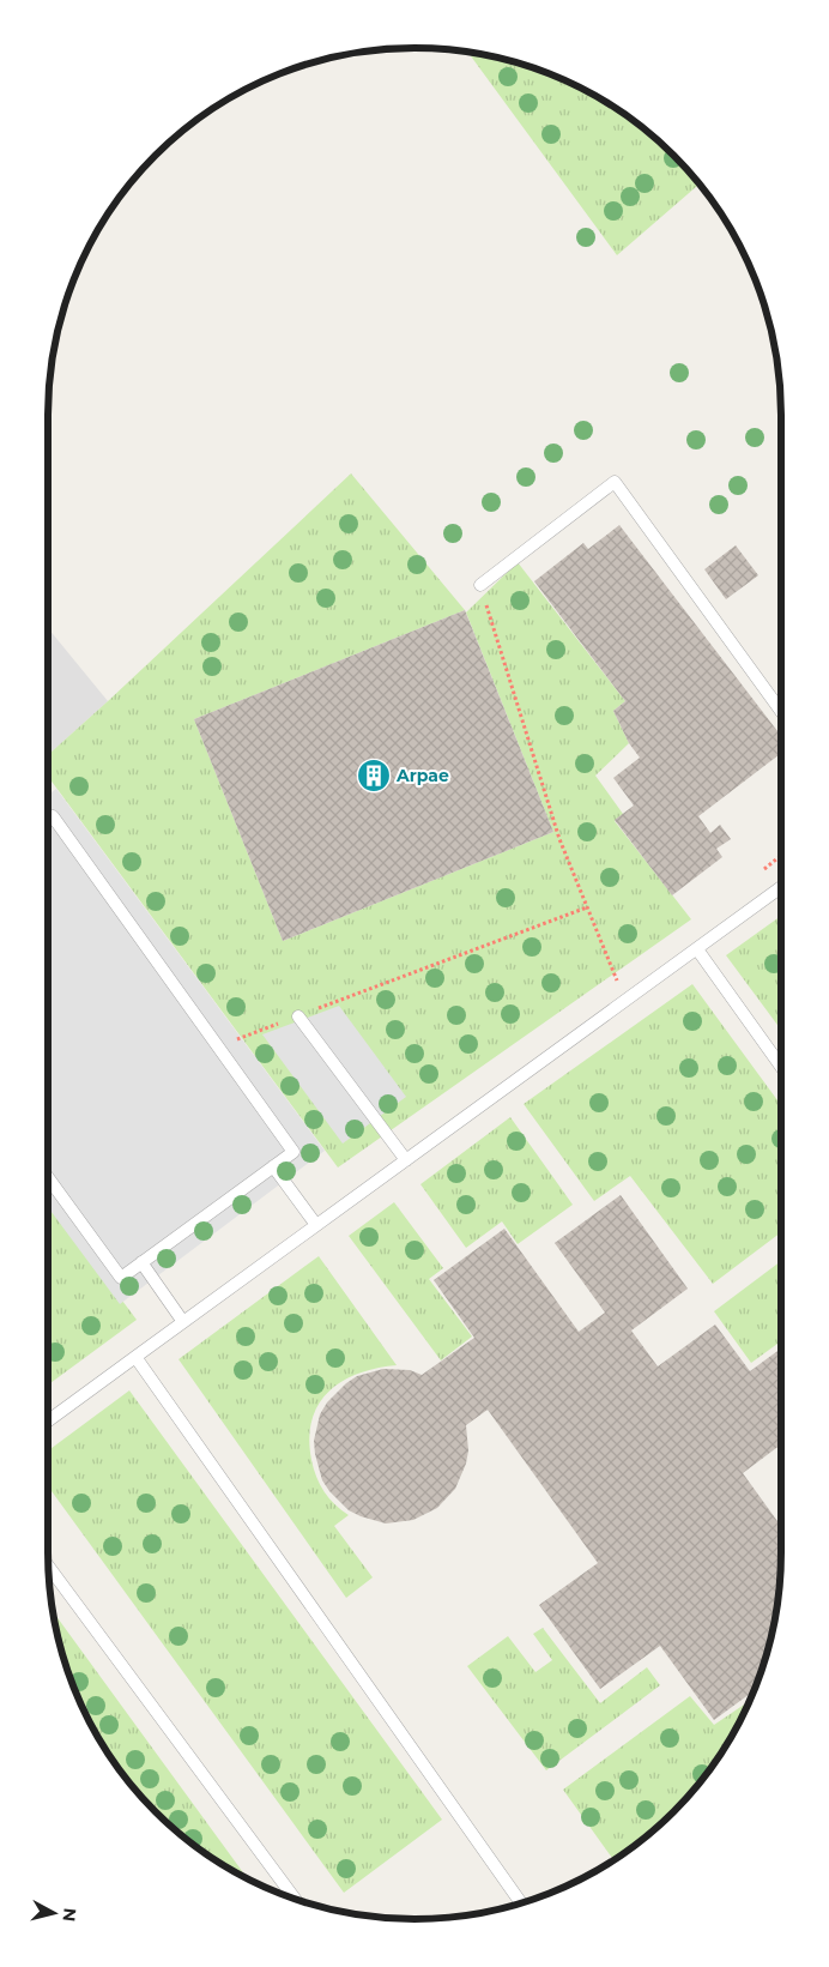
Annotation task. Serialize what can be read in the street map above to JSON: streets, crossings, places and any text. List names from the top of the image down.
{
  "places": {
    "building": ["Arpae"]
  },
  "north": "right"
}
